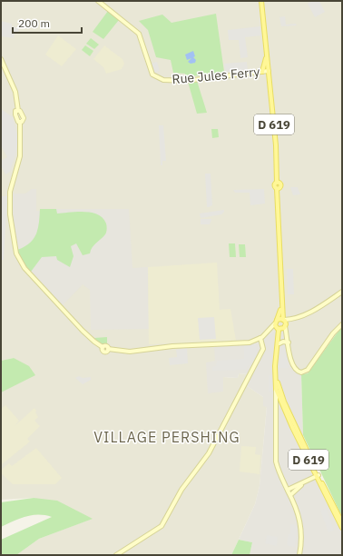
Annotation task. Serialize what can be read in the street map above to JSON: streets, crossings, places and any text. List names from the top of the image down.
{
  "streets": {
    "main road": ["D 619"],
    "street": ["Rue Jules Ferry"]
  },
  "crossings": [
    ["Rue Jules Ferry", "D 619"]
  ],
  "districts": ["VILLAGE PERSHING"],
  "scale_bar": "200 m"
}
